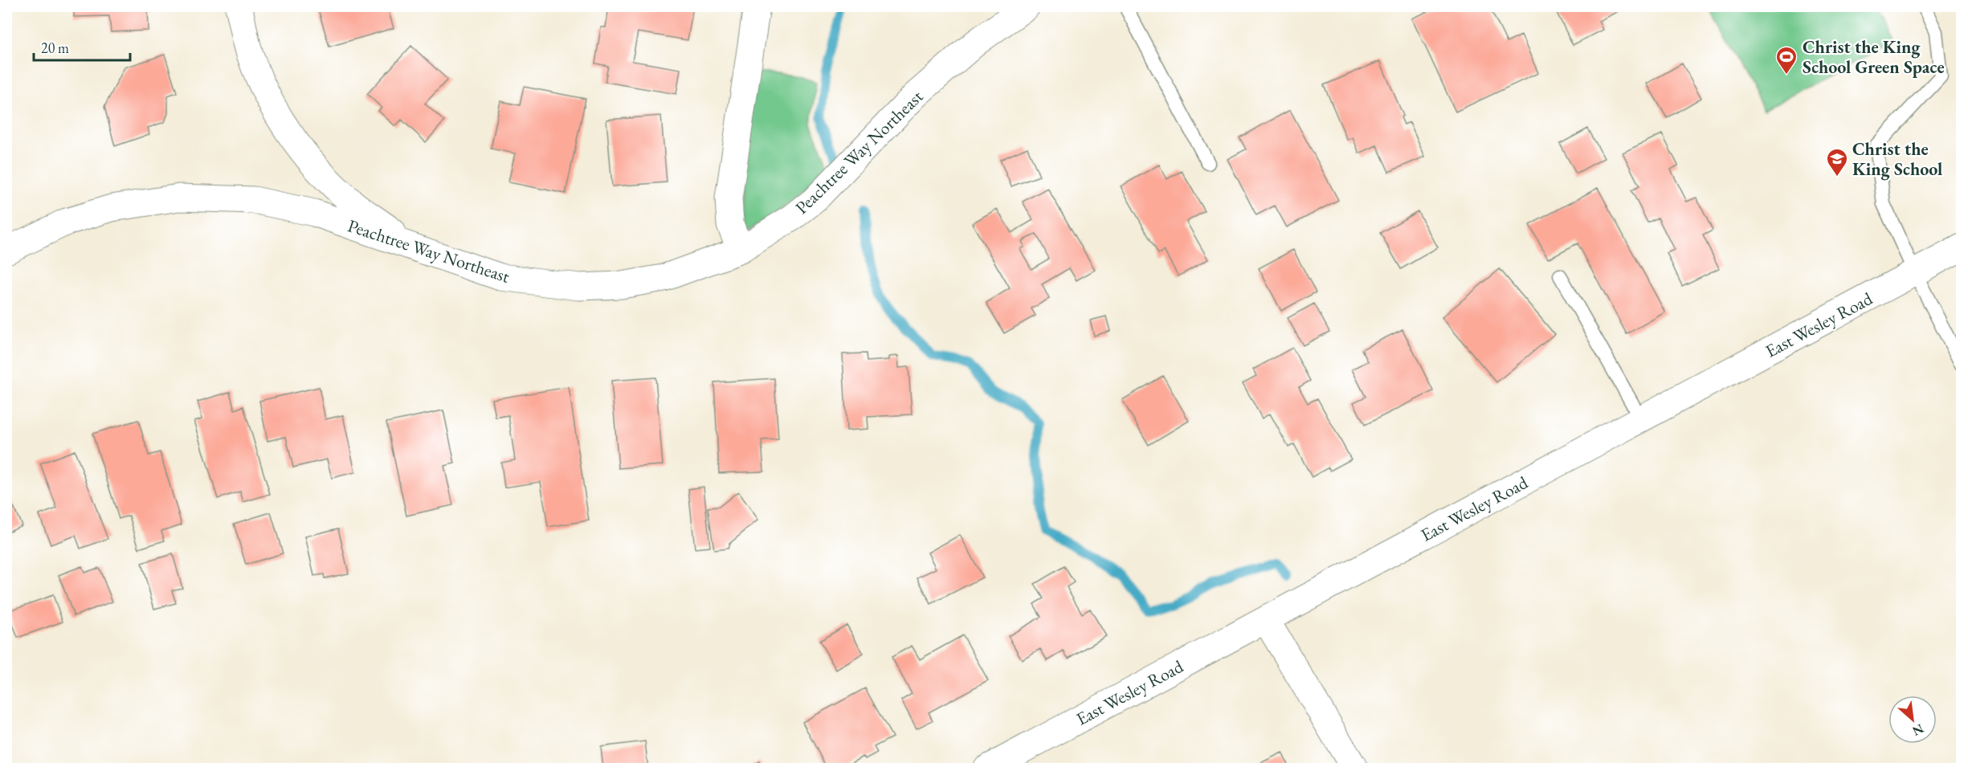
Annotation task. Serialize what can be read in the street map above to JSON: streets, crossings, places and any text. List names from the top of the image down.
{
  "streets": {
    "street": ["Peachtree Way Northeast", "East Wesley Road"]
  },
  "places": {
    "sports": ["Christ the King School Green Space"],
    "school or university": ["Christ the King School"]
  },
  "scale_bar": "20 m",
  "north": "bottom right"
}
